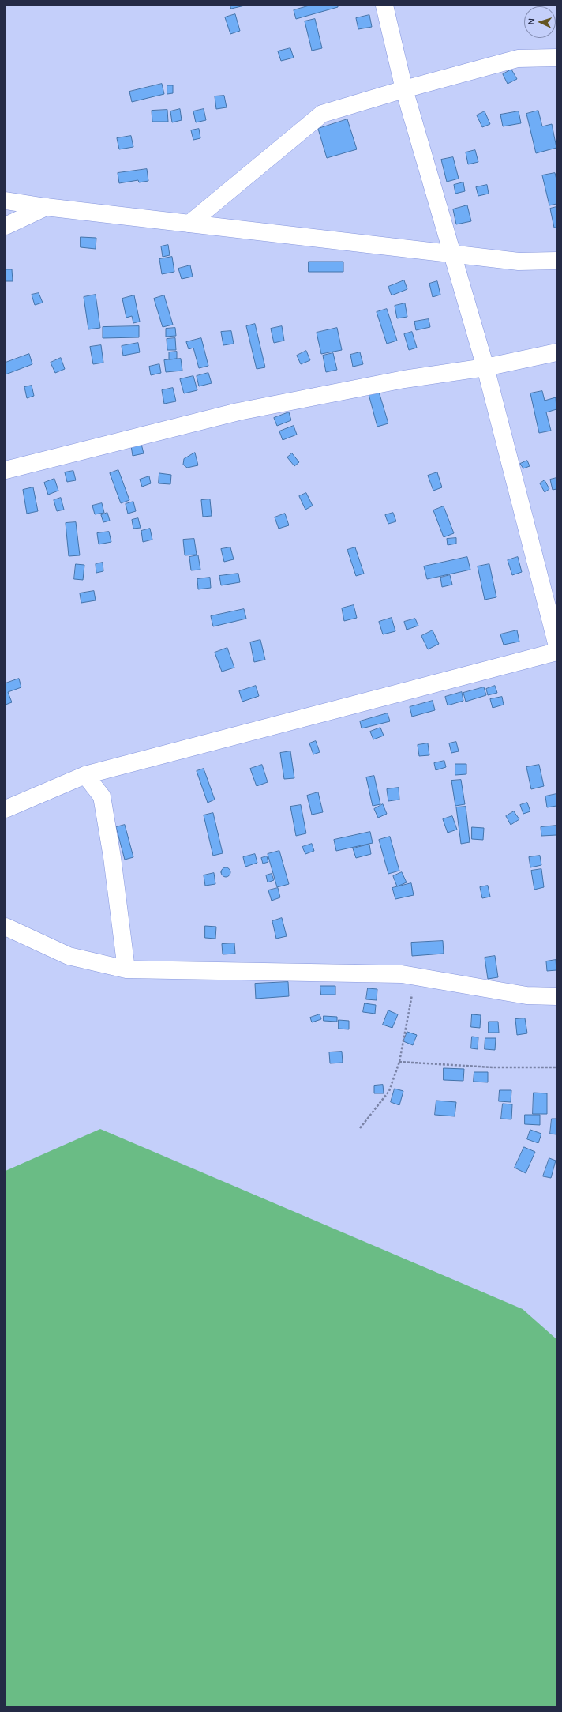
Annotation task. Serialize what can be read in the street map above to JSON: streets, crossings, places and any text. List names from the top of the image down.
{
  "north": "left"
}
